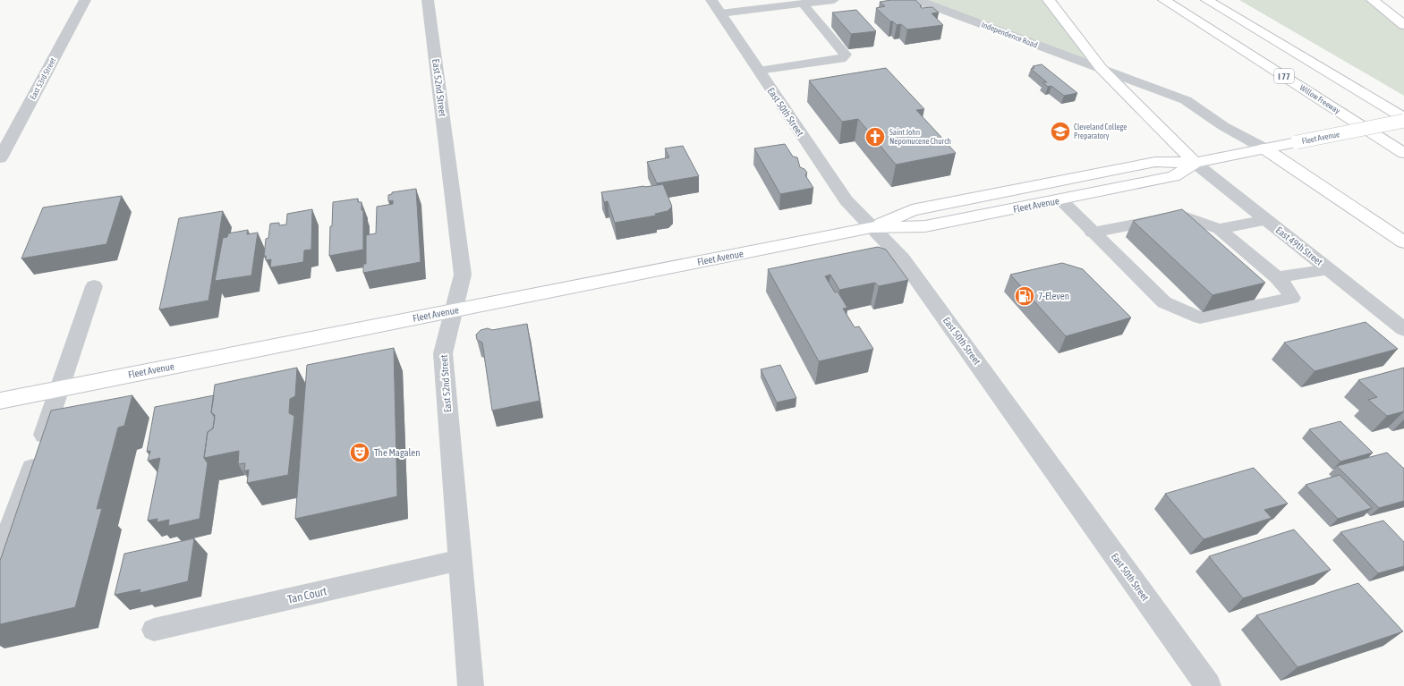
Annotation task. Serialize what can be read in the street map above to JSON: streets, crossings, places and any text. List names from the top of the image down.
{
  "streets": {
    "main road": [
      "Independence Road",
      "I 77",
      "Willow Freeway",
      "Fleet Avenue"
    ],
    "street": [
      "East 53rd Street",
      "East 52nd Street",
      "East 50th Street",
      "East 49th Street"
    ],
    "lane": ["Tan Court"]
  },
  "crossings": [
    ["Independence Road", "Fleet Avenue"],
    ["Independence Road", "East 49th Street"],
    ["I 77", "Fleet Avenue"],
    ["East 52nd Street", "Fleet Avenue"],
    ["East 52nd Street", "Tan Court"],
    ["East 50th Street", "Fleet Avenue"],
    ["Fleet Avenue", "East 49th Street"]
  ],
  "places": {
    "school or university": ["Cleveland College Preparatory"],
    "church": ["Saint John Nepomucene Church"],
    "fuel station": ["7-Eleven"],
    "theatre": ["The Magalen"]
  }
}
